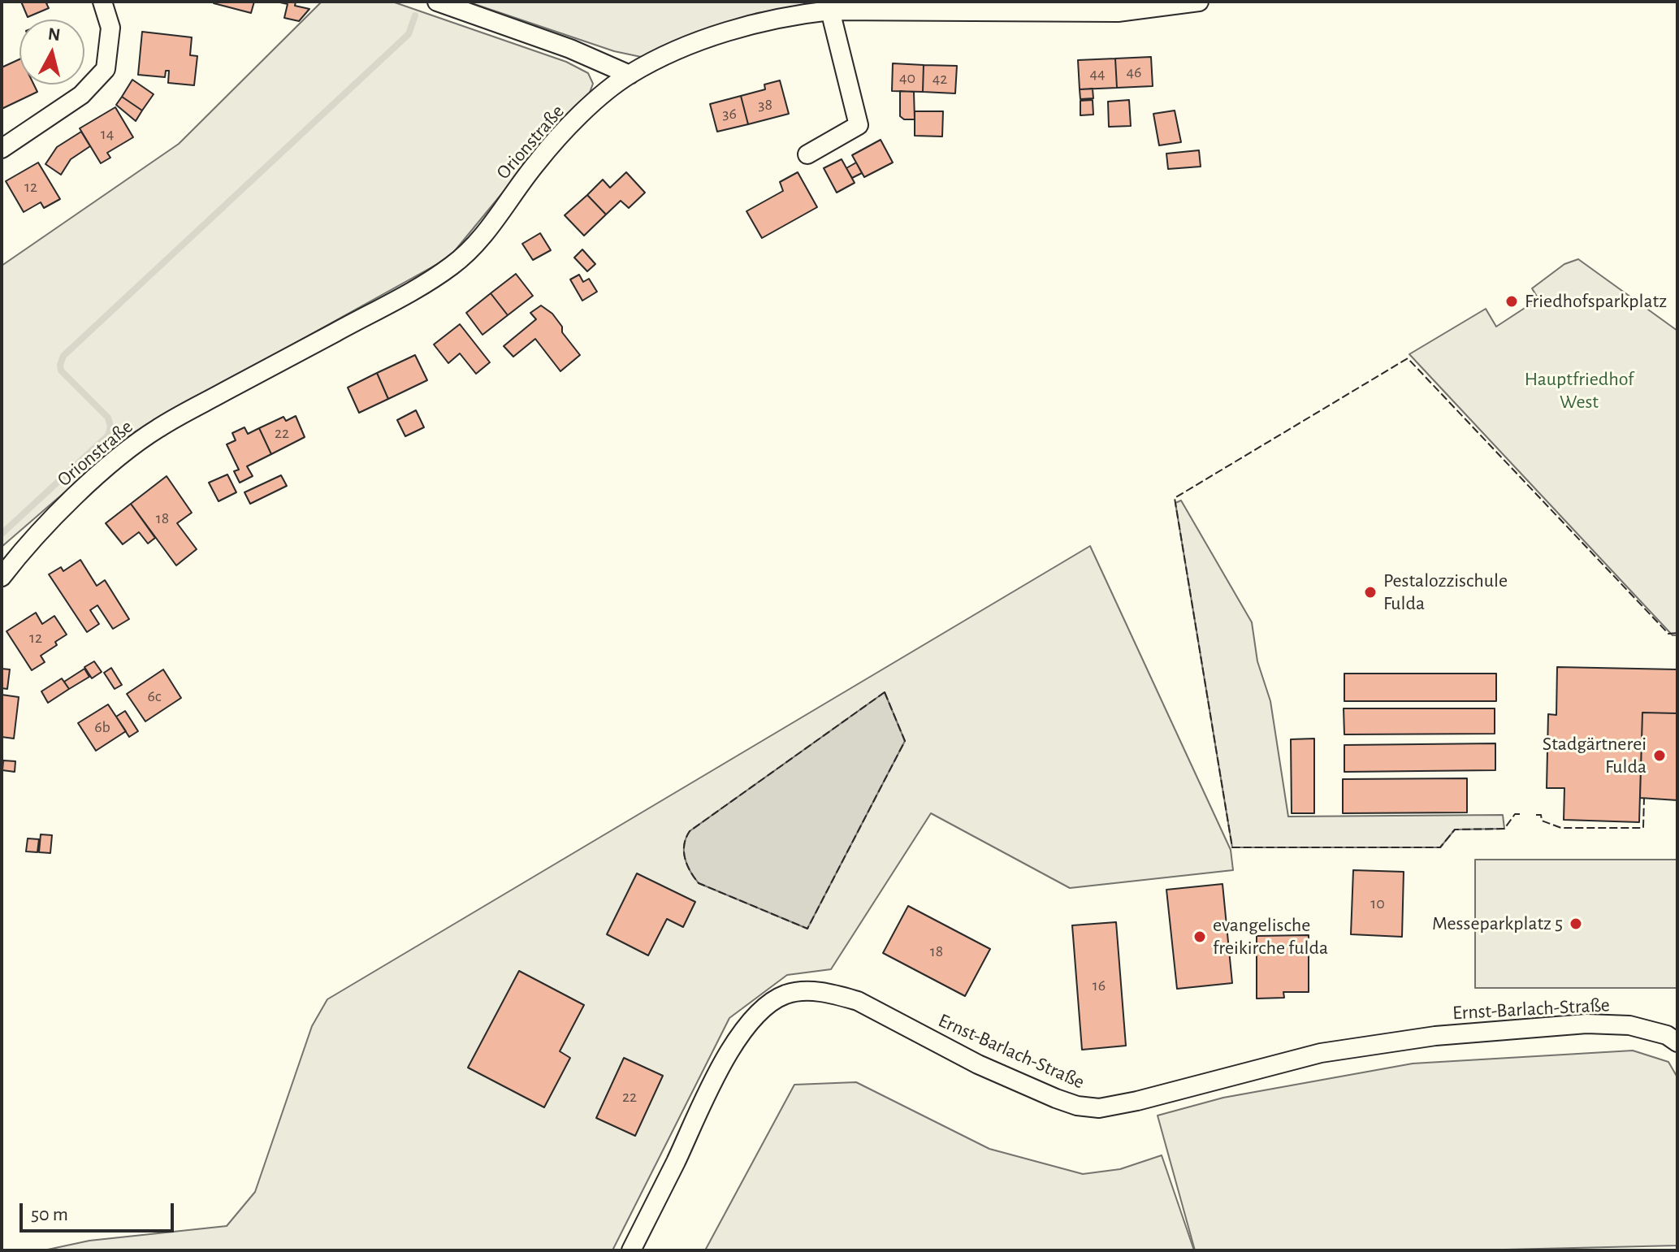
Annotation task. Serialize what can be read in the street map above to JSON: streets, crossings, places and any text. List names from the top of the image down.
{
  "streets": {
    "street": ["Orionstraße", "Ernst-Barlach-Straße"]
  },
  "parks": ["Hauptfriedhof West"],
  "places": [
    "Friedhofsparkplatz",
    "Pestalozzischule Fulda",
    "Stadgärtnerei Fulda",
    "Messeparkplatz 5",
    "evangelische freikirche fulda"
  ],
  "house_numbers": [
    "46",
    "44",
    "40",
    "42",
    "38",
    "36",
    "14",
    "12",
    "22",
    "18",
    "12",
    "6c",
    "6b",
    "10",
    "18",
    "16",
    "22"
  ],
  "scale_bar": "50 m",
  "north": "top"
}
